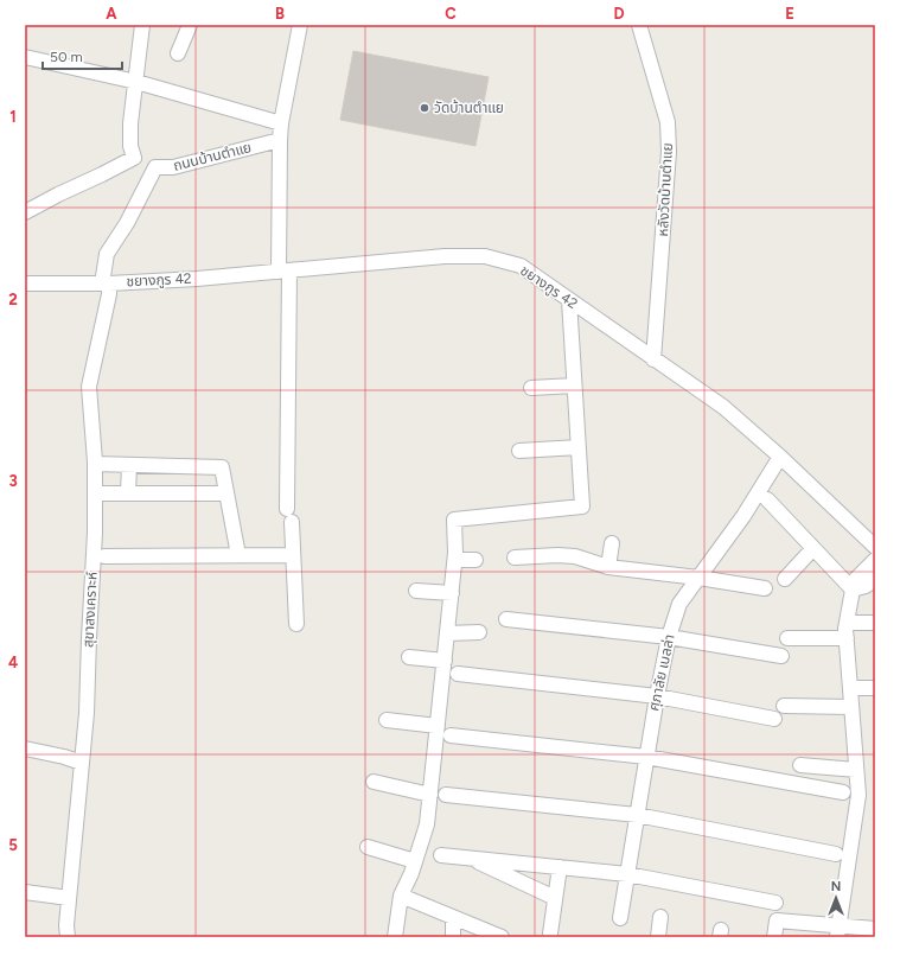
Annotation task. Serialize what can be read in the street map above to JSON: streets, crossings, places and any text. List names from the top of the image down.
{
  "streets": {
    "street": [
      "ถนนบ้านตำแย",
      "หลังวัดบ้านตำแย",
      "ชยางกูร 42",
      "สุขาสงเคราะห์",
      "ศุภาลัย เบลล่า"
    ]
  },
  "crossings": [
    ["ถนนบ้านตำแย", "ชยางกูร 42"],
    ["ถนนบ้านตำแย", "สุขาสงเคราะห์"],
    ["หลังวัดบ้านตำแย", "ชยางกูร 42"],
    ["ชยางกูร 42", "สุขาสงเคราะห์"],
    ["ชยางกูร 42", "ศุภาลัย เบลล่า"]
  ],
  "places": ["วัดบ้านตำแย"],
  "scale_bar": "50 m",
  "north": "top",
  "grid": {
    "columns": [
      "A",
      "B",
      "C",
      "D",
      "E"
    ],
    "rows": [
      "1",
      "2",
      "3",
      "4",
      "5"
    ]
  }
}
